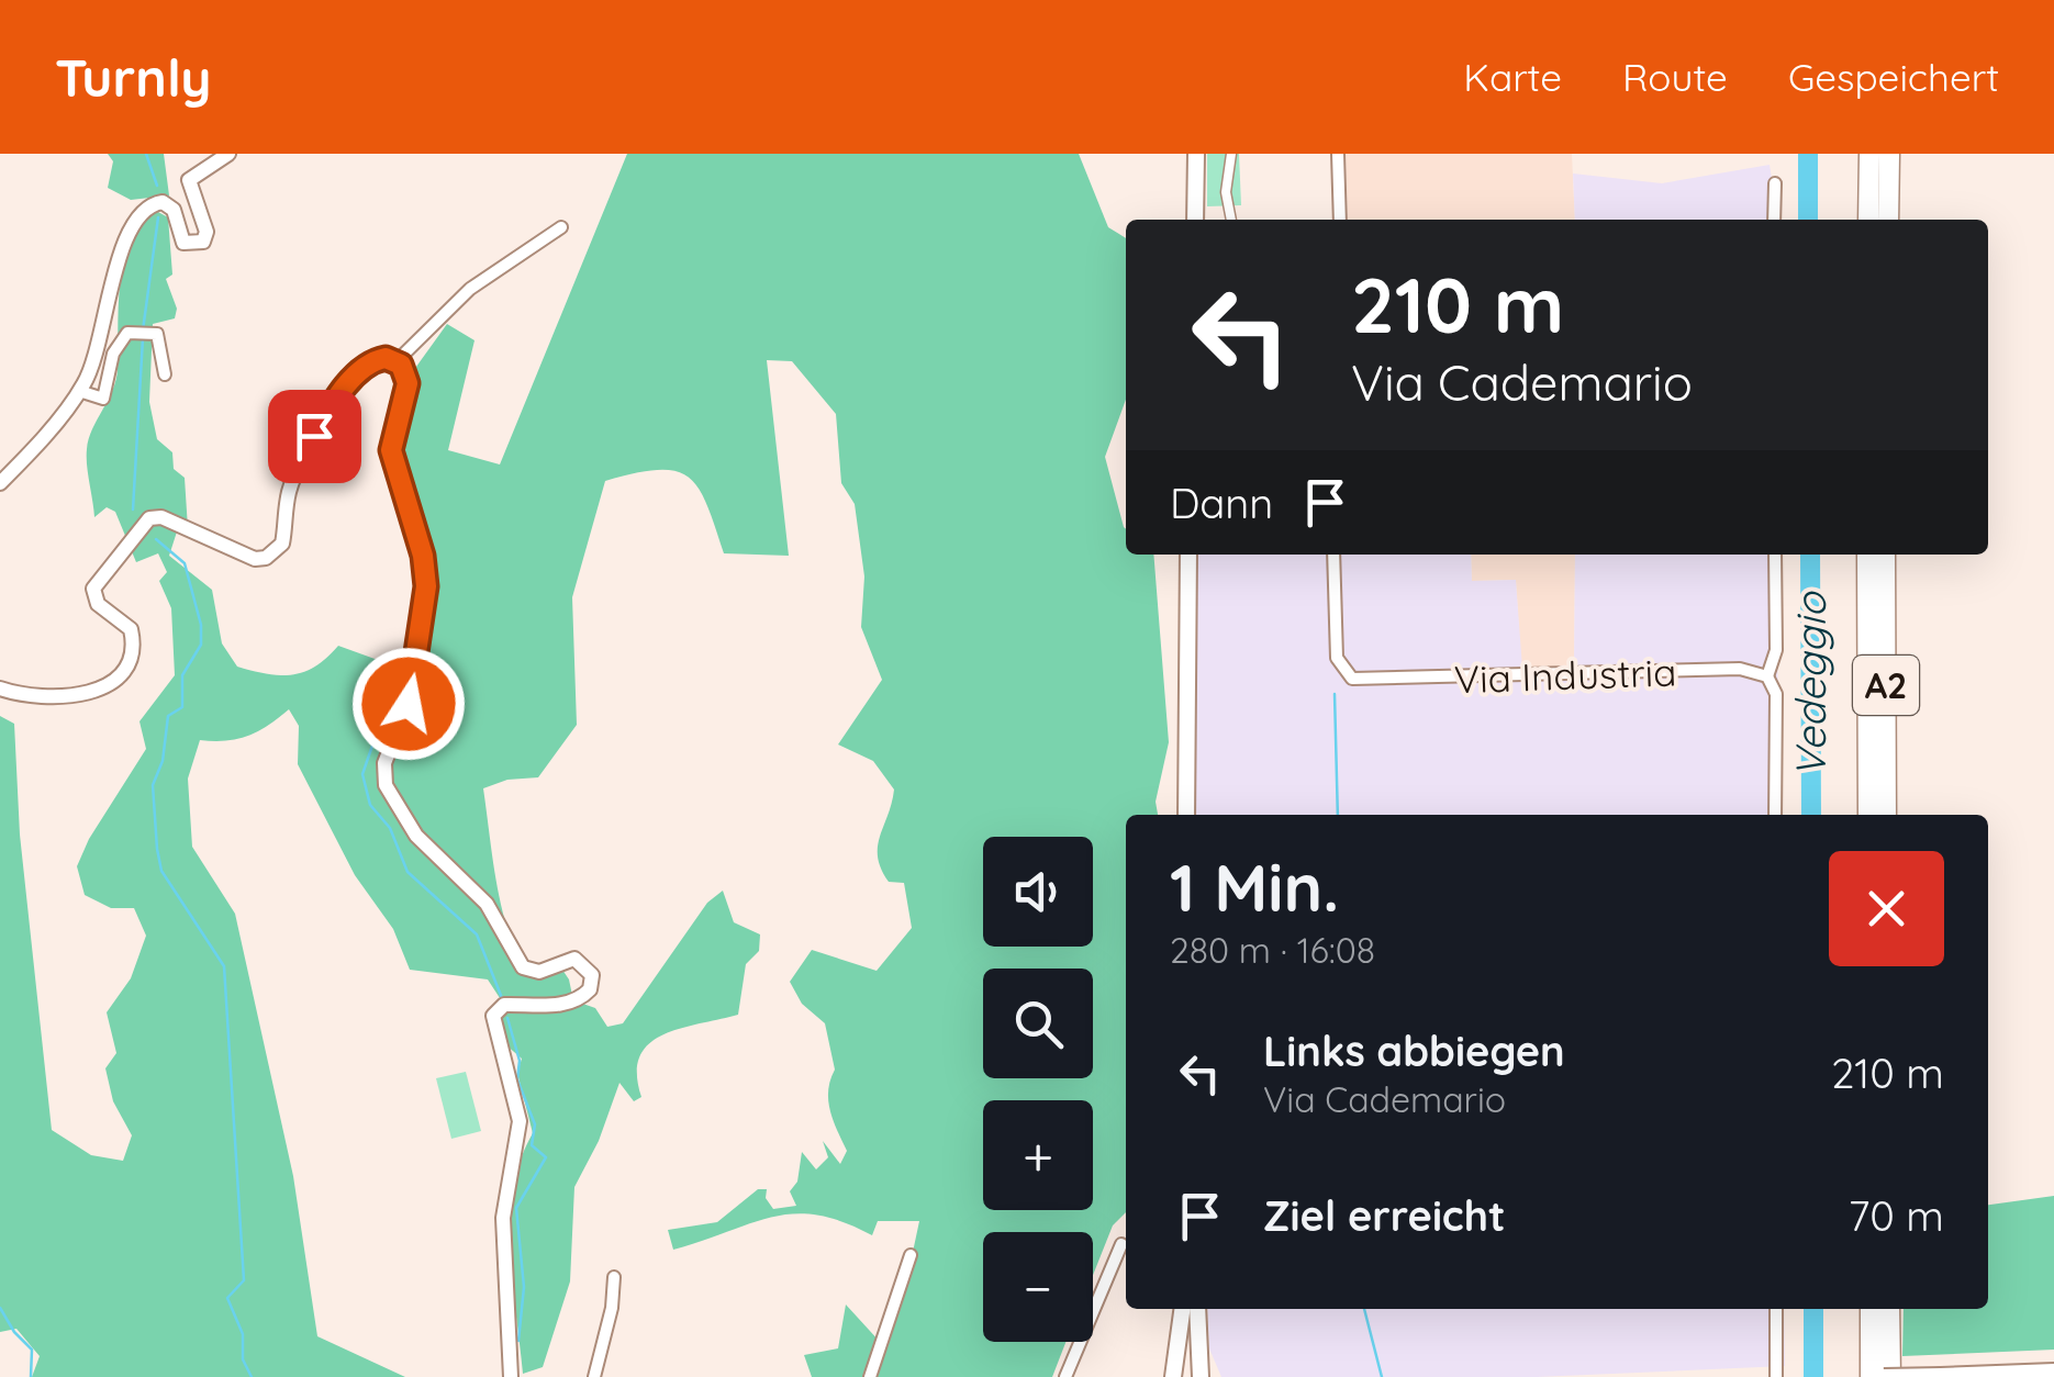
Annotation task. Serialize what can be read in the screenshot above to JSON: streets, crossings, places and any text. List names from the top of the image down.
{
  "streets": {
    "highway": ["A2"],
    "street": ["Via Industria"]
  },
  "water": ["Vedeggio"],
  "page": {
    "header": "Turnly",
    "nav": ["Karte", "Route", "Gespeichert"],
    "turn": ["210 m", "Via Cademario"],
    "then": "Dann",
    "heading": ["1 Min.", "280 m · 16:08"],
    "map_buttons": ["+", "−"],
    "list": [
      {
        "name": "Links abbiegen",
        "note": "Via Cademario",
        "value": "210 m"
      },
      {
        "name": "Ziel erreicht",
        "value": "70 m"
      }
    ]
  }
}
